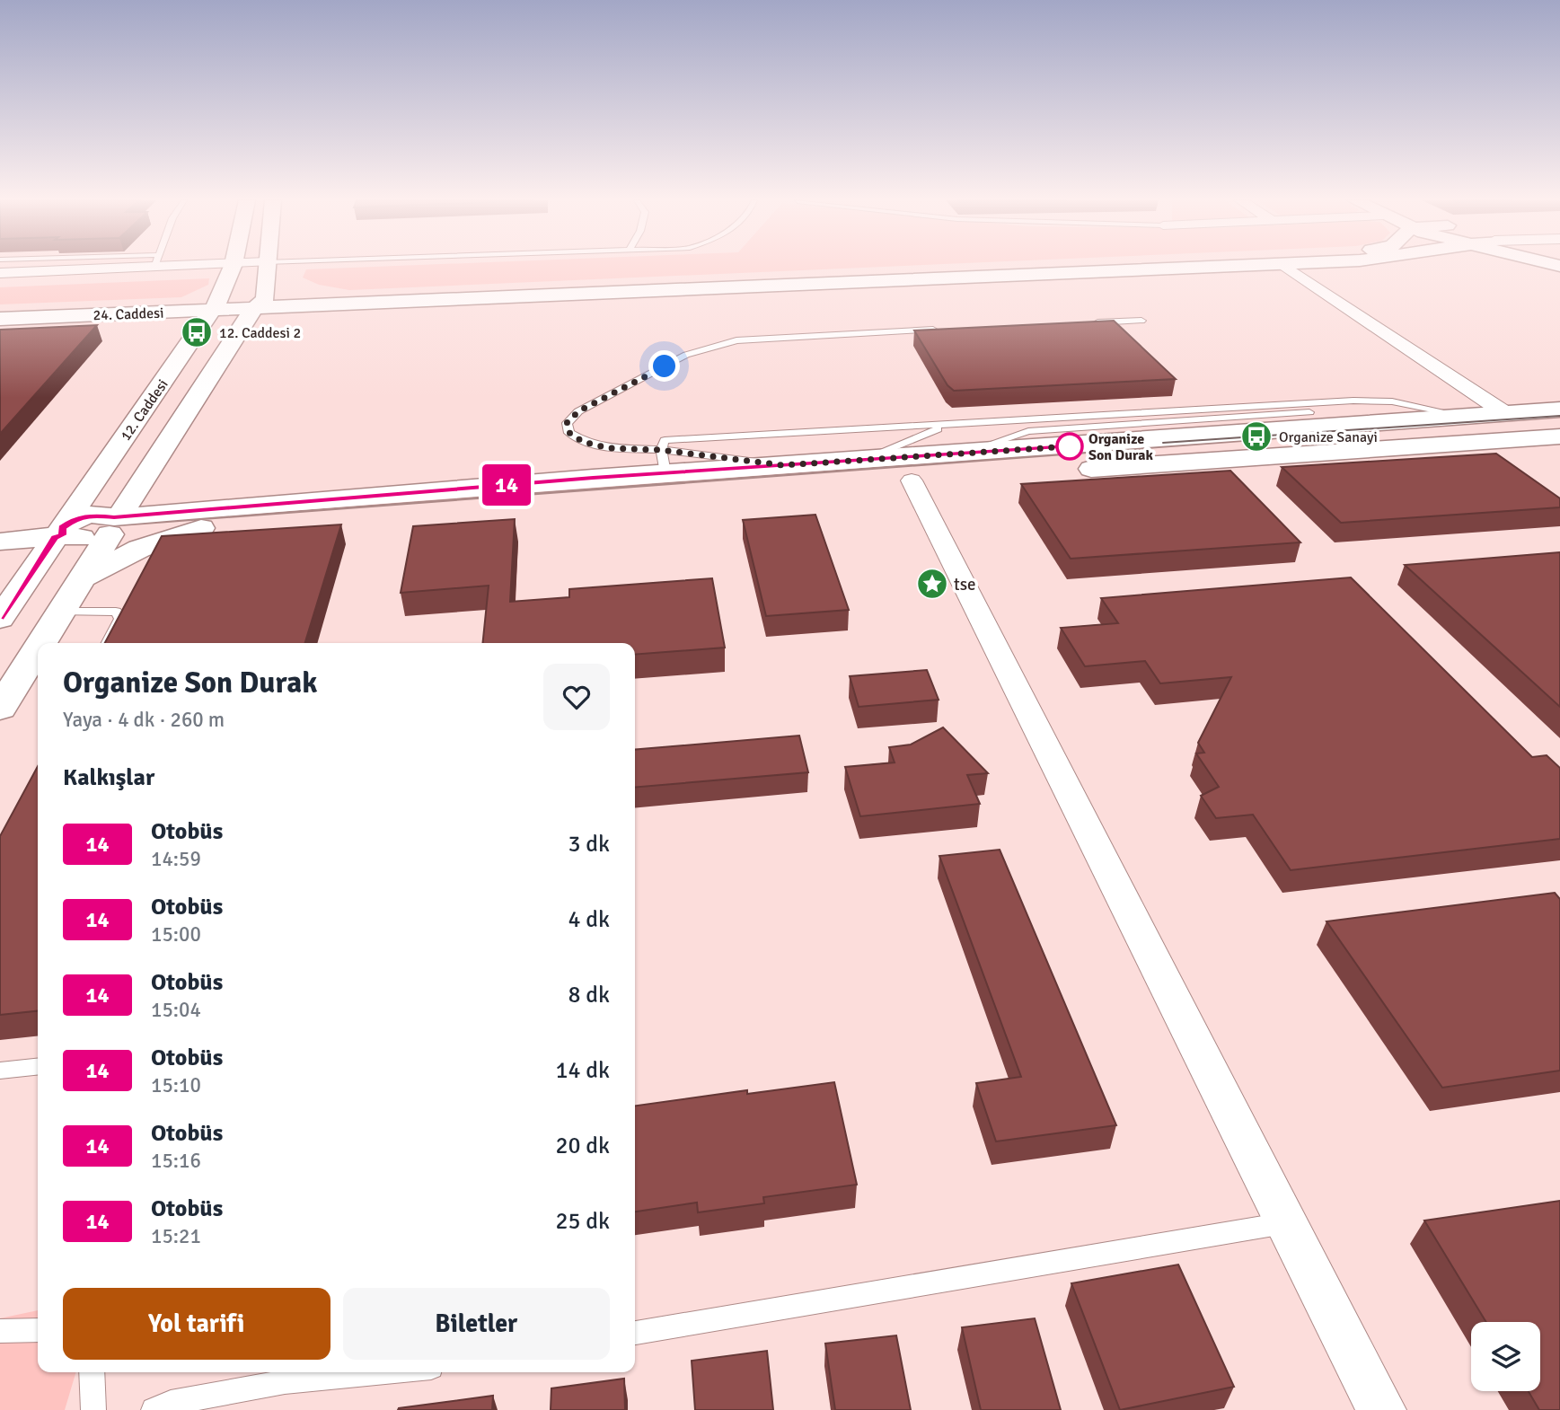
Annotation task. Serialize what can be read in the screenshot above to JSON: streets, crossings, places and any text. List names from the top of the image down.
{
  "streets": {
    "street": ["24. Caddesi", "12. Caddesi"]
  },
  "crossings": [
    ["24. Caddesi", "12. Caddesi"]
  ],
  "places": {
    "bus stop": ["12. Caddesi 2", "Organize Sanayi"],
    "other": ["Organize Son Durak"],
    "place": ["tse"]
  },
  "lines": ["bus line 14"],
  "page": {
    "on_map": "14",
    "heading": [
      ["Organize Son Durak", "Yaya · 4 dk · 260 m"],
      "Kalkışlar"
    ],
    "list": [
      {
        "mark": "14",
        "name": "Otobüs",
        "note": "14:59",
        "value": "3 dk"
      },
      {
        "mark": "14",
        "name": "Otobüs",
        "note": "15:00",
        "value": "4 dk"
      },
      {
        "mark": "14",
        "name": "Otobüs",
        "note": "15:04",
        "value": "8 dk"
      },
      {
        "mark": "14",
        "name": "Otobüs",
        "note": "15:10",
        "value": "14 dk"
      },
      {
        "mark": "14",
        "name": "Otobüs",
        "note": "15:16",
        "value": "20 dk"
      },
      {
        "mark": "14",
        "name": "Otobüs",
        "note": "15:21",
        "value": "25 dk"
      }
    ],
    "buttons": ["Yol tarifi", "Biletler"]
  }
}
